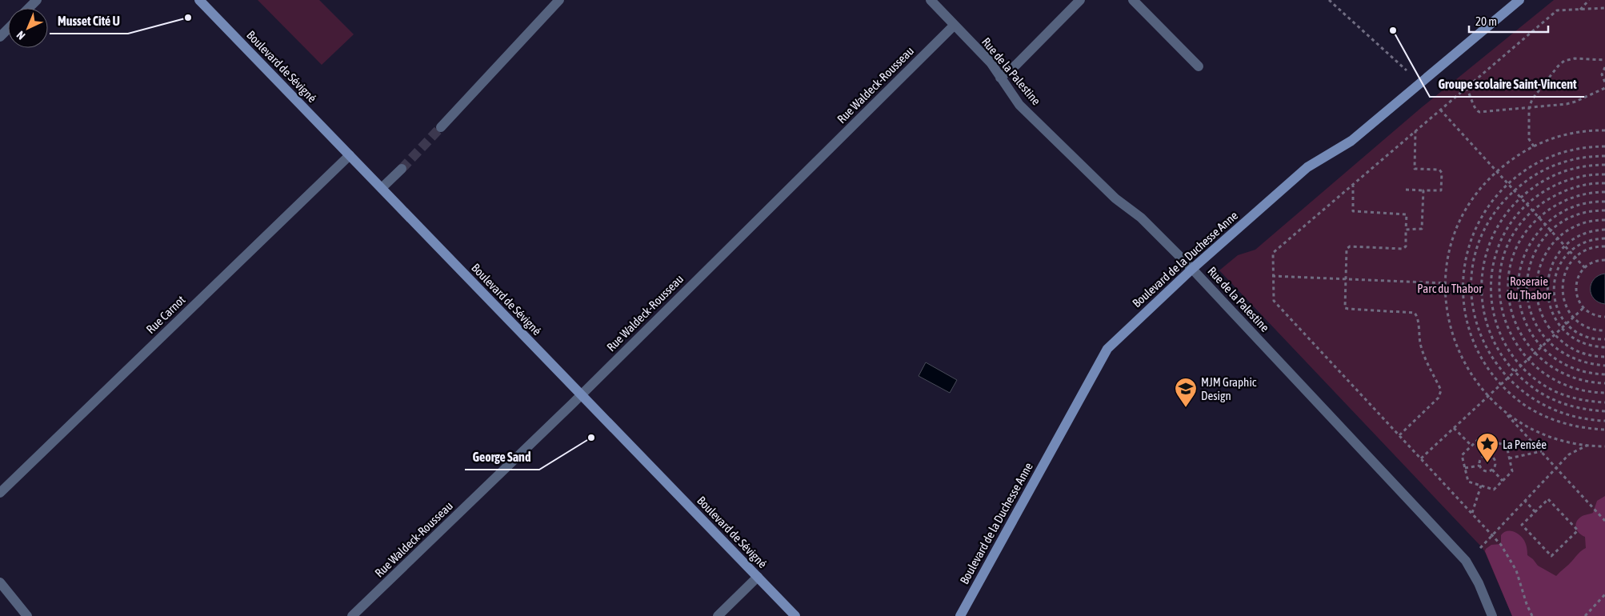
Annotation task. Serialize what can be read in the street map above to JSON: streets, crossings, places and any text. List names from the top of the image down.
{
  "streets": {
    "street": [
      "Boulevard de Sévigné",
      "Rue de la Palestine",
      "Rue Waldeck-Rousseau",
      "Boulevard de la Duchesse Anne",
      "Rue Carnot"
    ]
  },
  "crossings": [
    ["Boulevard de Sévigné", "Rue Waldeck-Rousseau"],
    ["Boulevard de Sévigné", "Rue Carnot"],
    ["Rue de la Palestine", "Rue Waldeck-Rousseau"],
    ["Rue de la Palestine", "Boulevard de la Duchesse Anne"]
  ],
  "parks": ["Roseraie du Thabor", "Parc du Thabor"],
  "places": {
    "other": ["Musset Cité U", "Groupe scolaire Saint-Vincent", "George Sand"],
    "school or university": ["MJM Graphic Design"],
    "place": ["La Pensée"]
  },
  "scale_bar": "20 m",
  "north": "bottom left"
}
